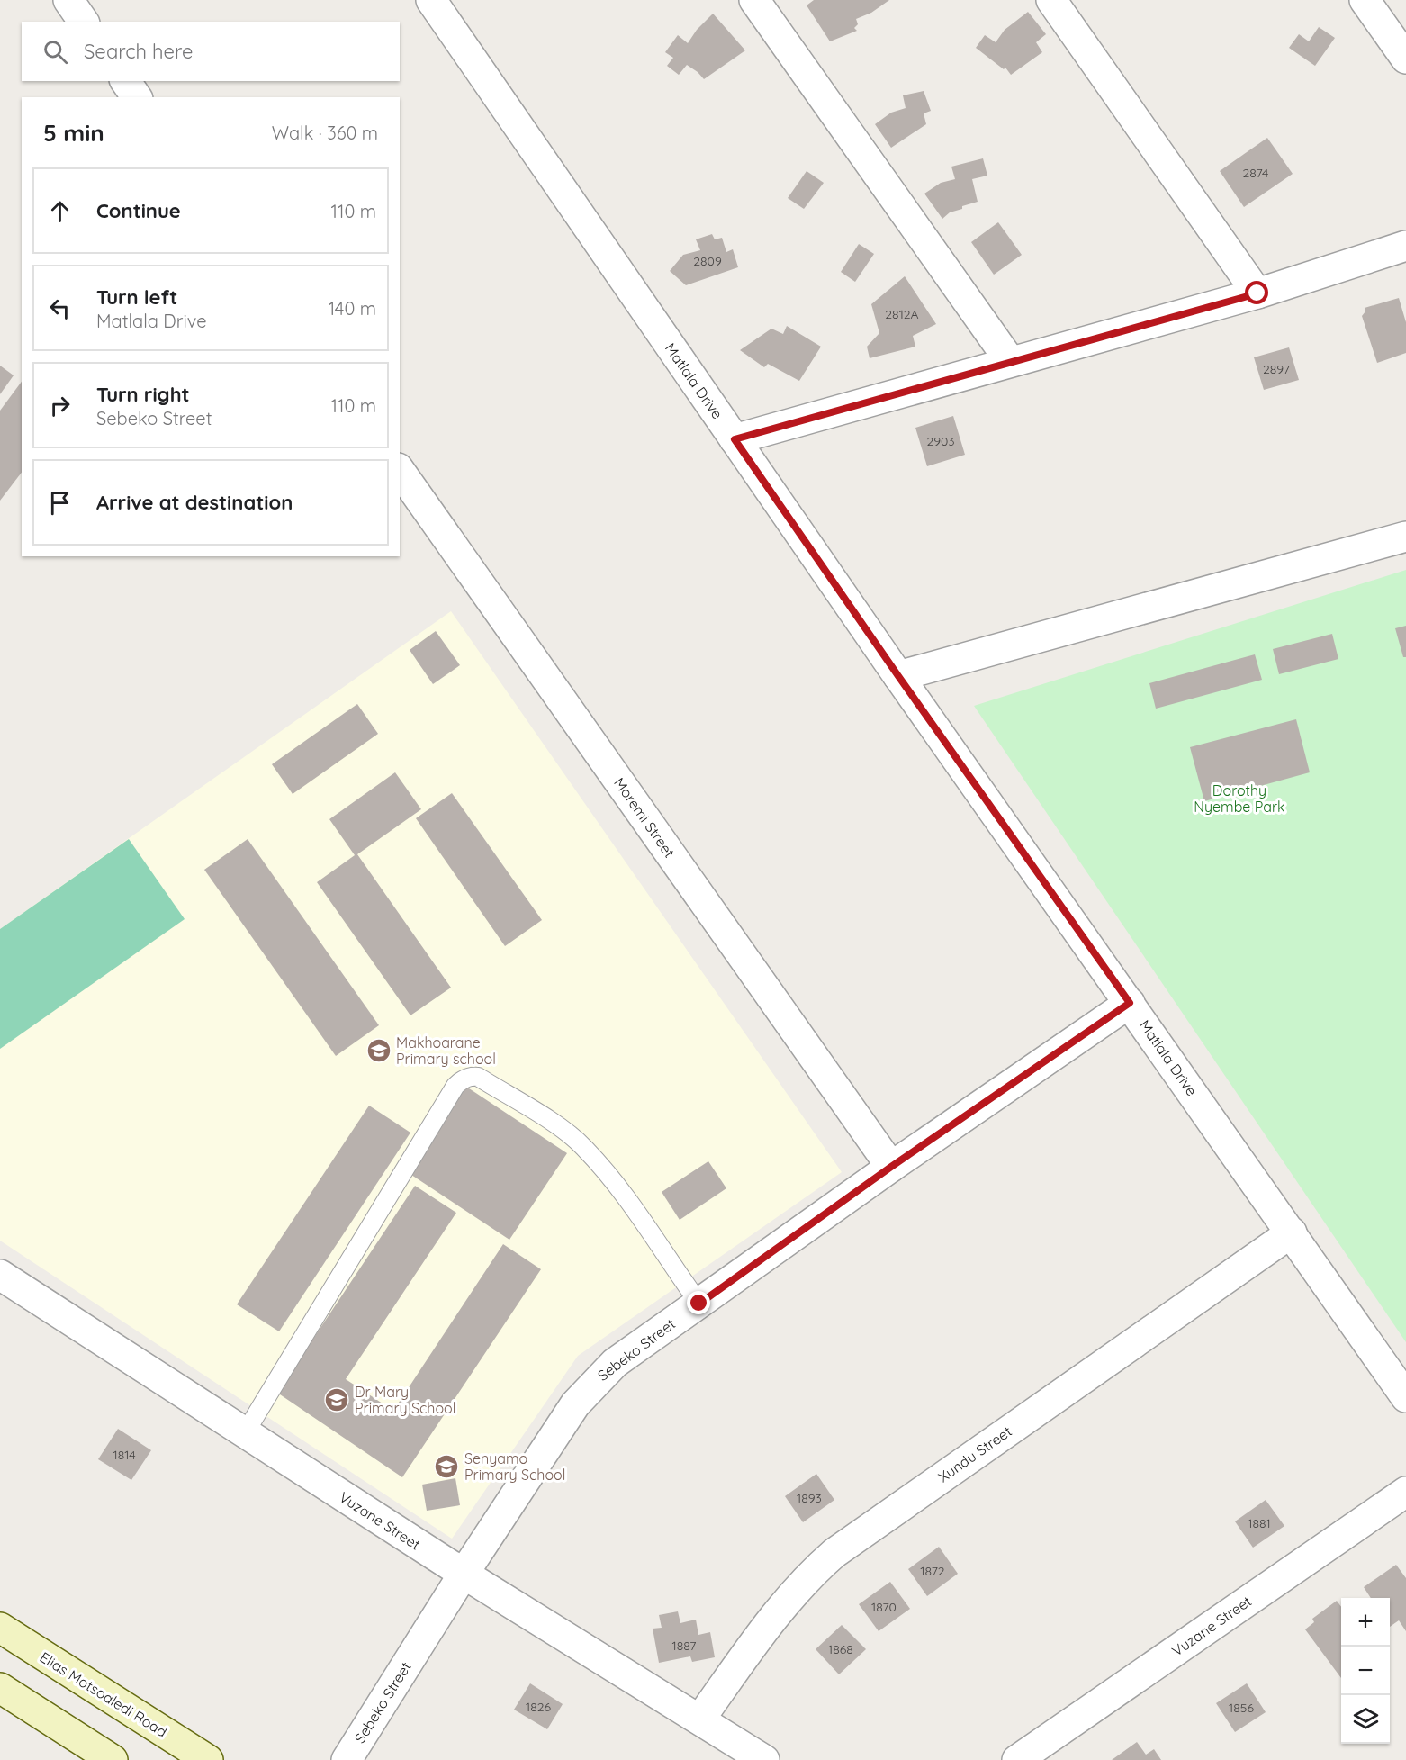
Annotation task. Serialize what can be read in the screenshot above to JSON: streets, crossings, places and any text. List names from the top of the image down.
{
  "streets": {
    "main road": ["Elias Motsoaledi Road"],
    "street": [
      "Matlala Drive",
      "Moremi Street",
      "Sebeko Street",
      "Xundu Street",
      "Vuzane Street"
    ]
  },
  "crossings": [
    ["Matlala Drive", "Sebeko Street"],
    ["Matlala Drive", "Xundu Street"],
    ["Moremi Street", "Sebeko Street"],
    ["Sebeko Street", "Vuzane Street"],
    ["Xundu Street", "Vuzane Street"]
  ],
  "parks": ["Dorothy Nyembe Park"],
  "places": {
    "school or university": ["Makhoarane Primary school", "Dr Mary Primary School", "Senyamo Primary School"]
  },
  "house_numbers": [
    "2874",
    "2809",
    "2812A",
    "2897",
    "2903",
    "1814",
    "1893",
    "1881",
    "1872",
    "1870",
    "1887",
    "1868",
    "1826",
    "1856"
  ],
  "page": {
    "search": "Search here",
    "heading": ["5 min", "Walk · 360 m"],
    "list": [
      ["Continue", "110 m"],
      ["Turn left", "Matlala Drive", "140 m"],
      ["Turn right", "Sebeko Street", "110 m"],
      "Arrive at destination"
    ],
    "map_buttons": ["+", "−"]
  }
}
